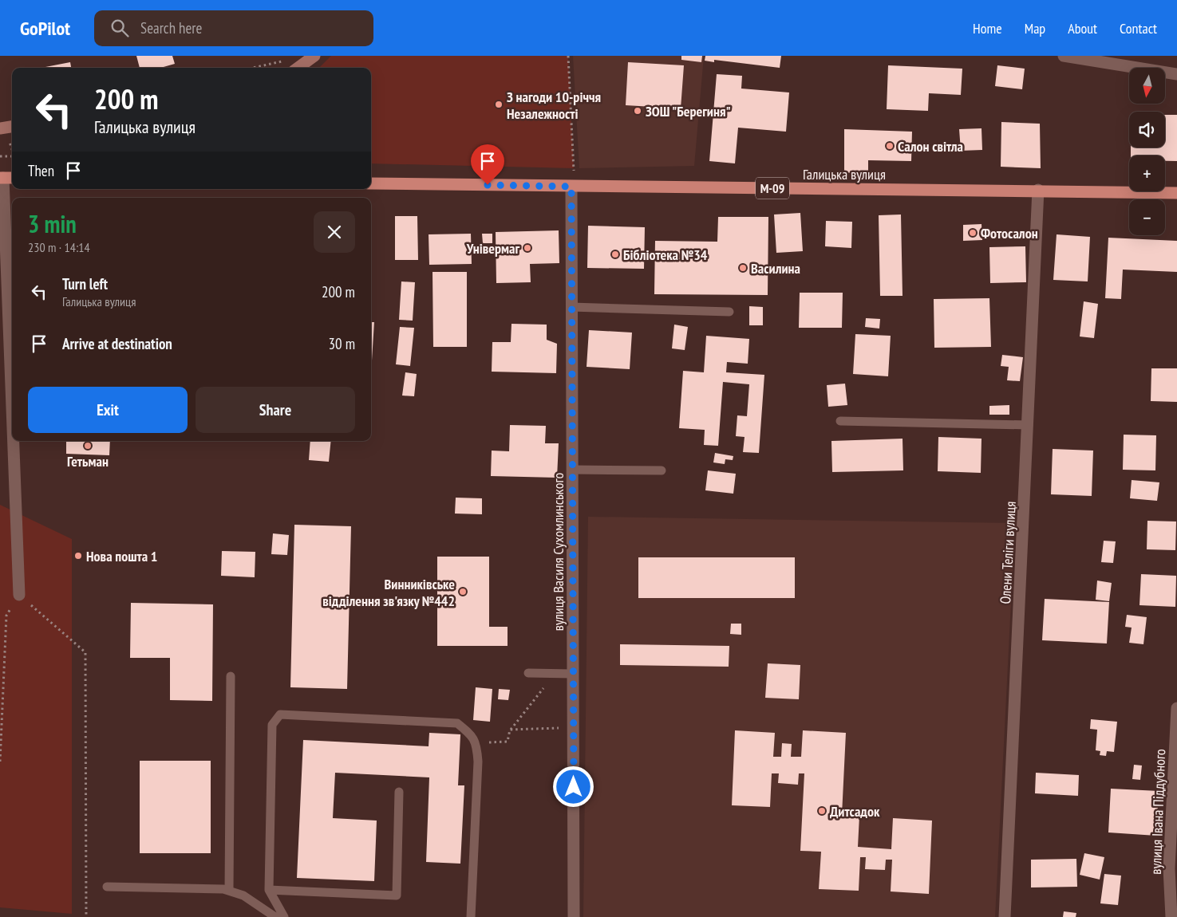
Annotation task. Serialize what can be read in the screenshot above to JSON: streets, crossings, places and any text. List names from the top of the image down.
{
  "streets": {
    "main road": ["Галицька вулиця", "М-09"],
    "street": ["вулиця Василя Сухомлинського", "Олени Теліги вулиця", "вулиця Івана Піддубного"]
  },
  "crossings": [
    ["Галицька вулиця", "вулиця Василя Сухомлинського"],
    ["Галицька вулиця", "Олени Теліги вулиця"]
  ],
  "places": [
    "З нагоди 10-річчя Незалежності",
    "ЗОШ \"Берегиня\"",
    "Салон світла",
    "Фотосалон",
    "Універмаг",
    "Бібліотека №34",
    "Василина",
    "Гетьман",
    "Нова пошта 1",
    "Винниківське відділення зв'язку №442",
    "Дитсадок"
  ],
  "north": "bottom",
  "page": {
    "header": "GoPilot",
    "search": "Search here",
    "nav": [
      "Home",
      "Map",
      "About",
      "Contact"
    ],
    "map_buttons": ["+", "−"],
    "turn": ["200 m", "Галицька вулиця"],
    "then": "Then",
    "heading": ["3 min", "230 m · 14:14"],
    "list": [
      {
        "name": "Turn left",
        "note": "Галицька вулиця",
        "value": "200 m"
      },
      {
        "name": "Arrive at destination",
        "value": "30 m"
      }
    ],
    "buttons": ["Exit", "Share"]
  }
}
